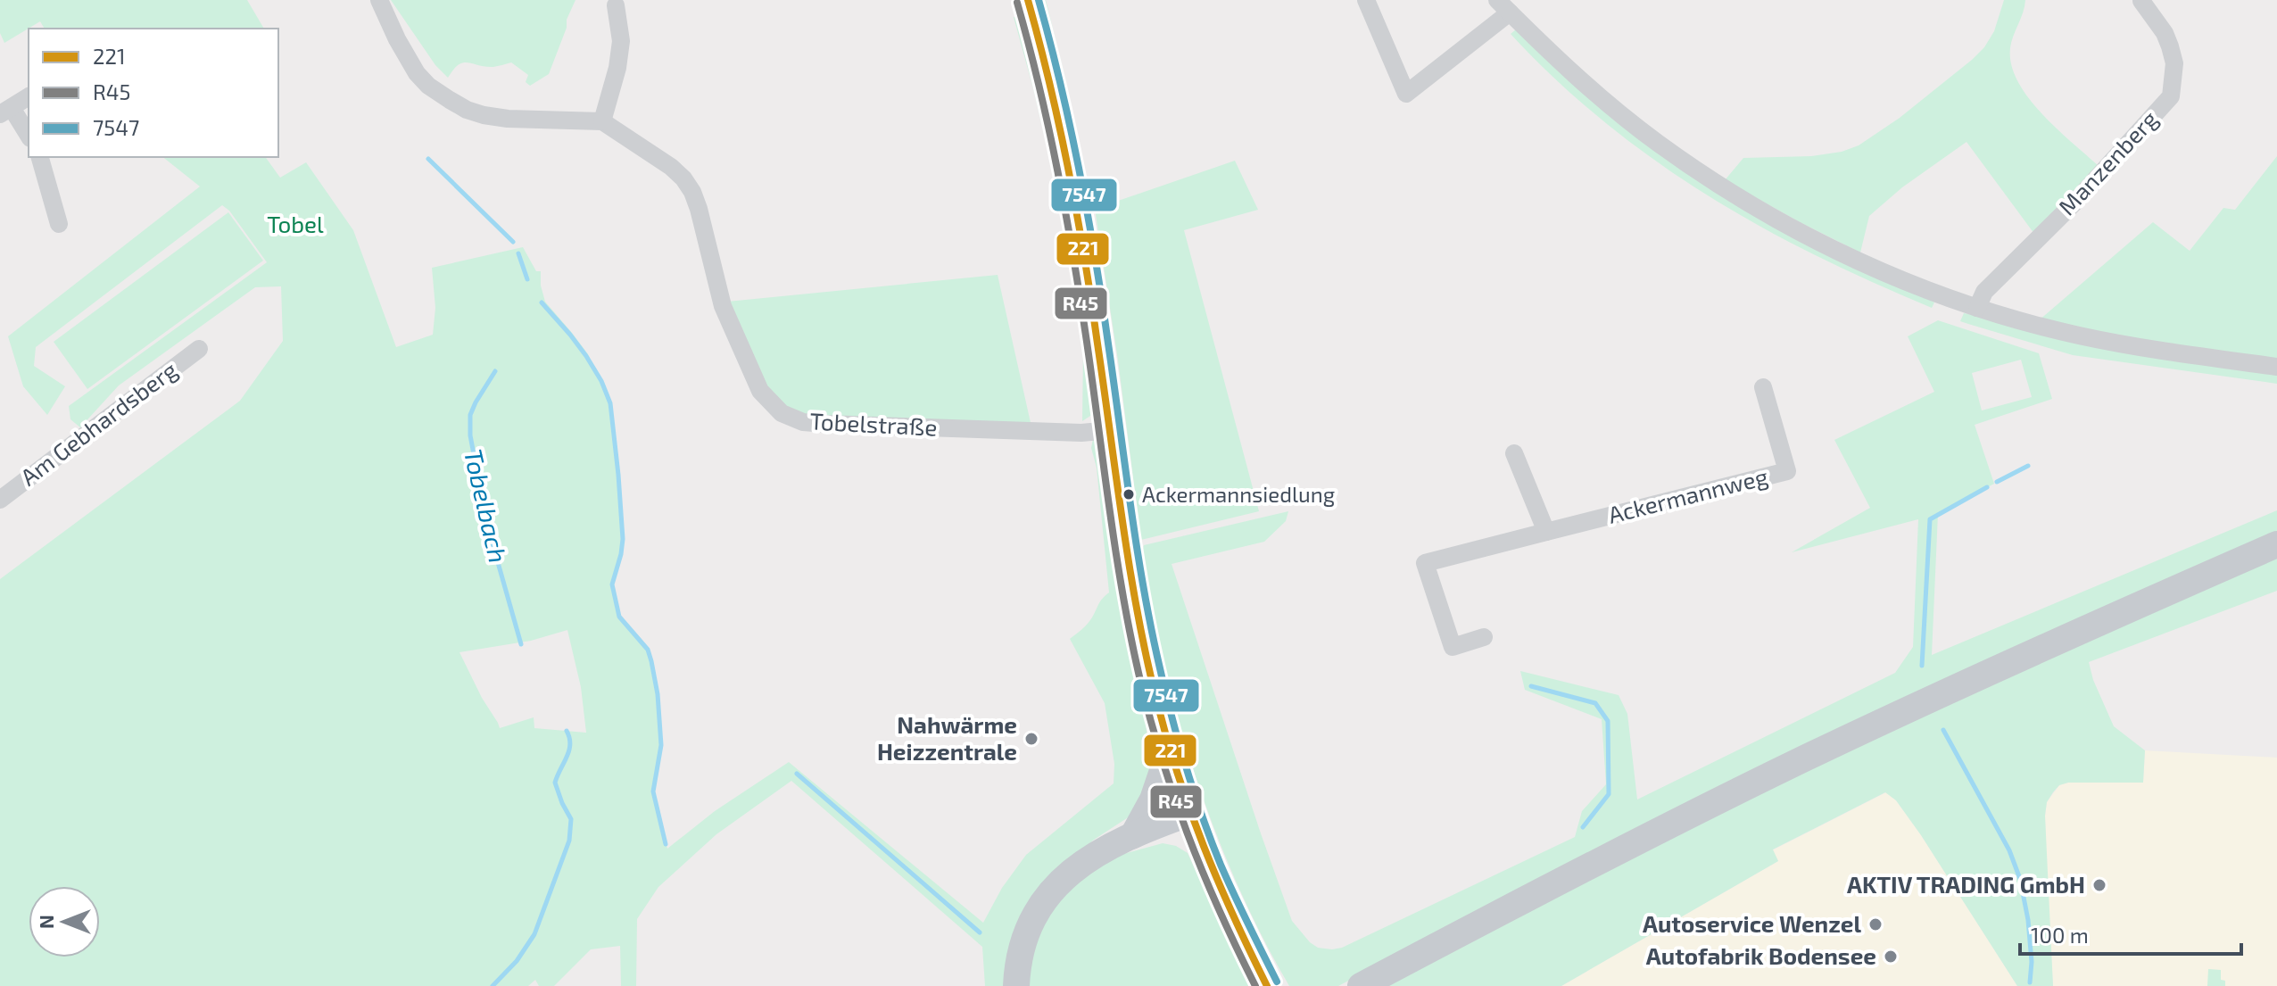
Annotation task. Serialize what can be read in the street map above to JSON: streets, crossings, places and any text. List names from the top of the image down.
{
  "streets": {
    "street": [
      "Manzenberg",
      "Am Gebhardsberg",
      "Tobelstraße",
      "Ackermannweg"
    ]
  },
  "water": ["Tobelbach"],
  "parks": ["Tobel"],
  "places": [
    "Ackermannsiedlung",
    "Nahwärme Heizzentrale",
    "AKTIV TRADING GmbH",
    "Autoservice Wenzel",
    "Autofabrik Bodensee"
  ],
  "lines": ["transit line 221", "transit line 7547", "transit line R45"],
  "legend": ["221", "R45", "7547"],
  "scale_bar": "100 m",
  "north": "left"
}
